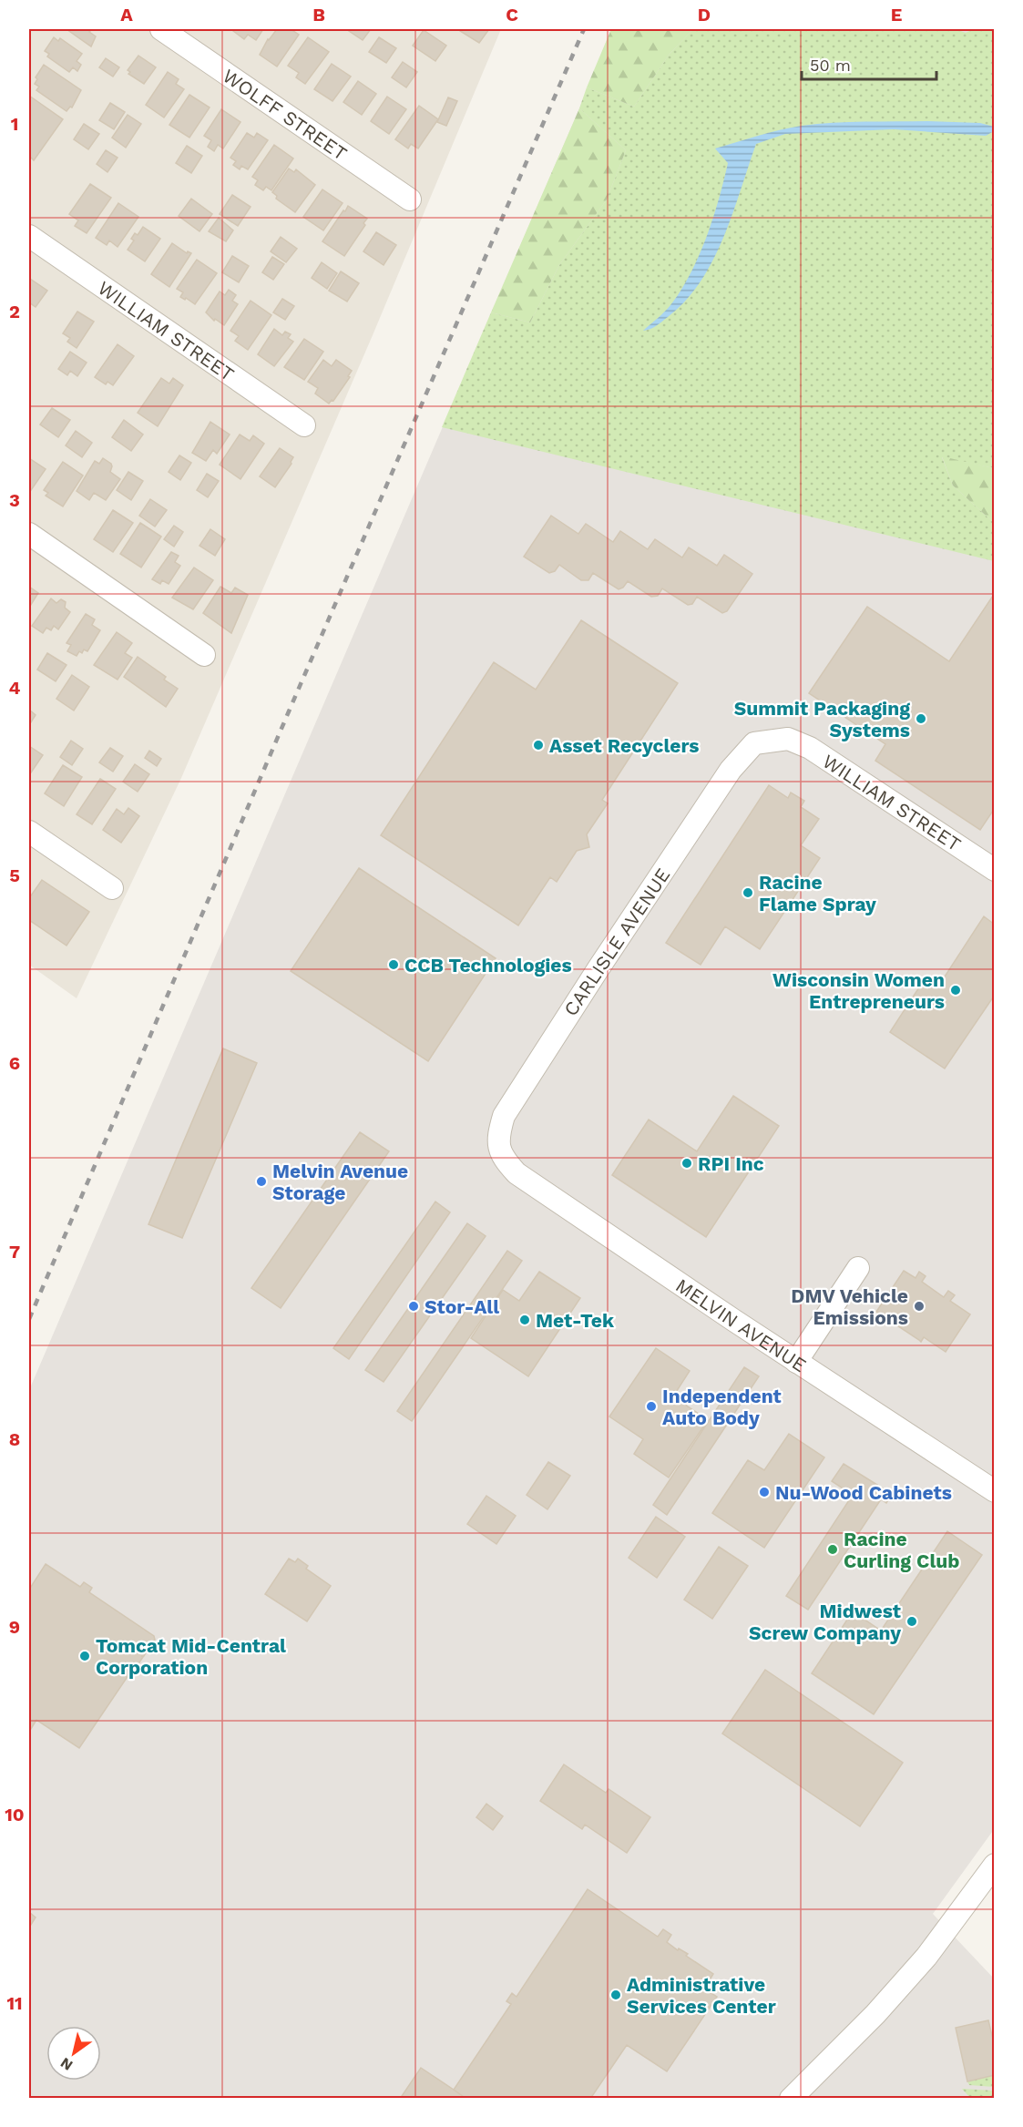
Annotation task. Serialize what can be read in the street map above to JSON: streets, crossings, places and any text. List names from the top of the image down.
{
  "streets": {
    "street": [
      "WOLFF STREET",
      "WILLIAM STREET",
      "CARLISLE AVENUE",
      "MELVIN AVENUE"
    ]
  },
  "crossings": [
    ["WILLIAM STREET", "CARLISLE AVENUE"],
    ["CARLISLE AVENUE", "MELVIN AVENUE"]
  ],
  "places": [
    "Summit Packaging Systems",
    "Asset Recyclers",
    "Racine Flame Spray",
    "CCB Technologies",
    "Wisconsin Women Entrepreneurs",
    "RPI Inc",
    "Melvin Avenue Storage",
    "Stor-All",
    "DMV Vehicle Emissions",
    "Met-Tek",
    "Independent Auto Body",
    "Nu-Wood Cabinets",
    "Racine Curling Club",
    "Midwest Screw Company",
    "Tomcat Mid-Central Corporation",
    "Administrative Services Center"
  ],
  "scale_bar": "50 m",
  "north": "bottom left",
  "grid": {
    "columns": [
      "A",
      "B",
      "C",
      "D",
      "E"
    ],
    "rows": [
      "1",
      "2",
      "3",
      "4",
      "5",
      "6",
      "7",
      "8",
      "9",
      "10",
      "11"
    ]
  }
}
